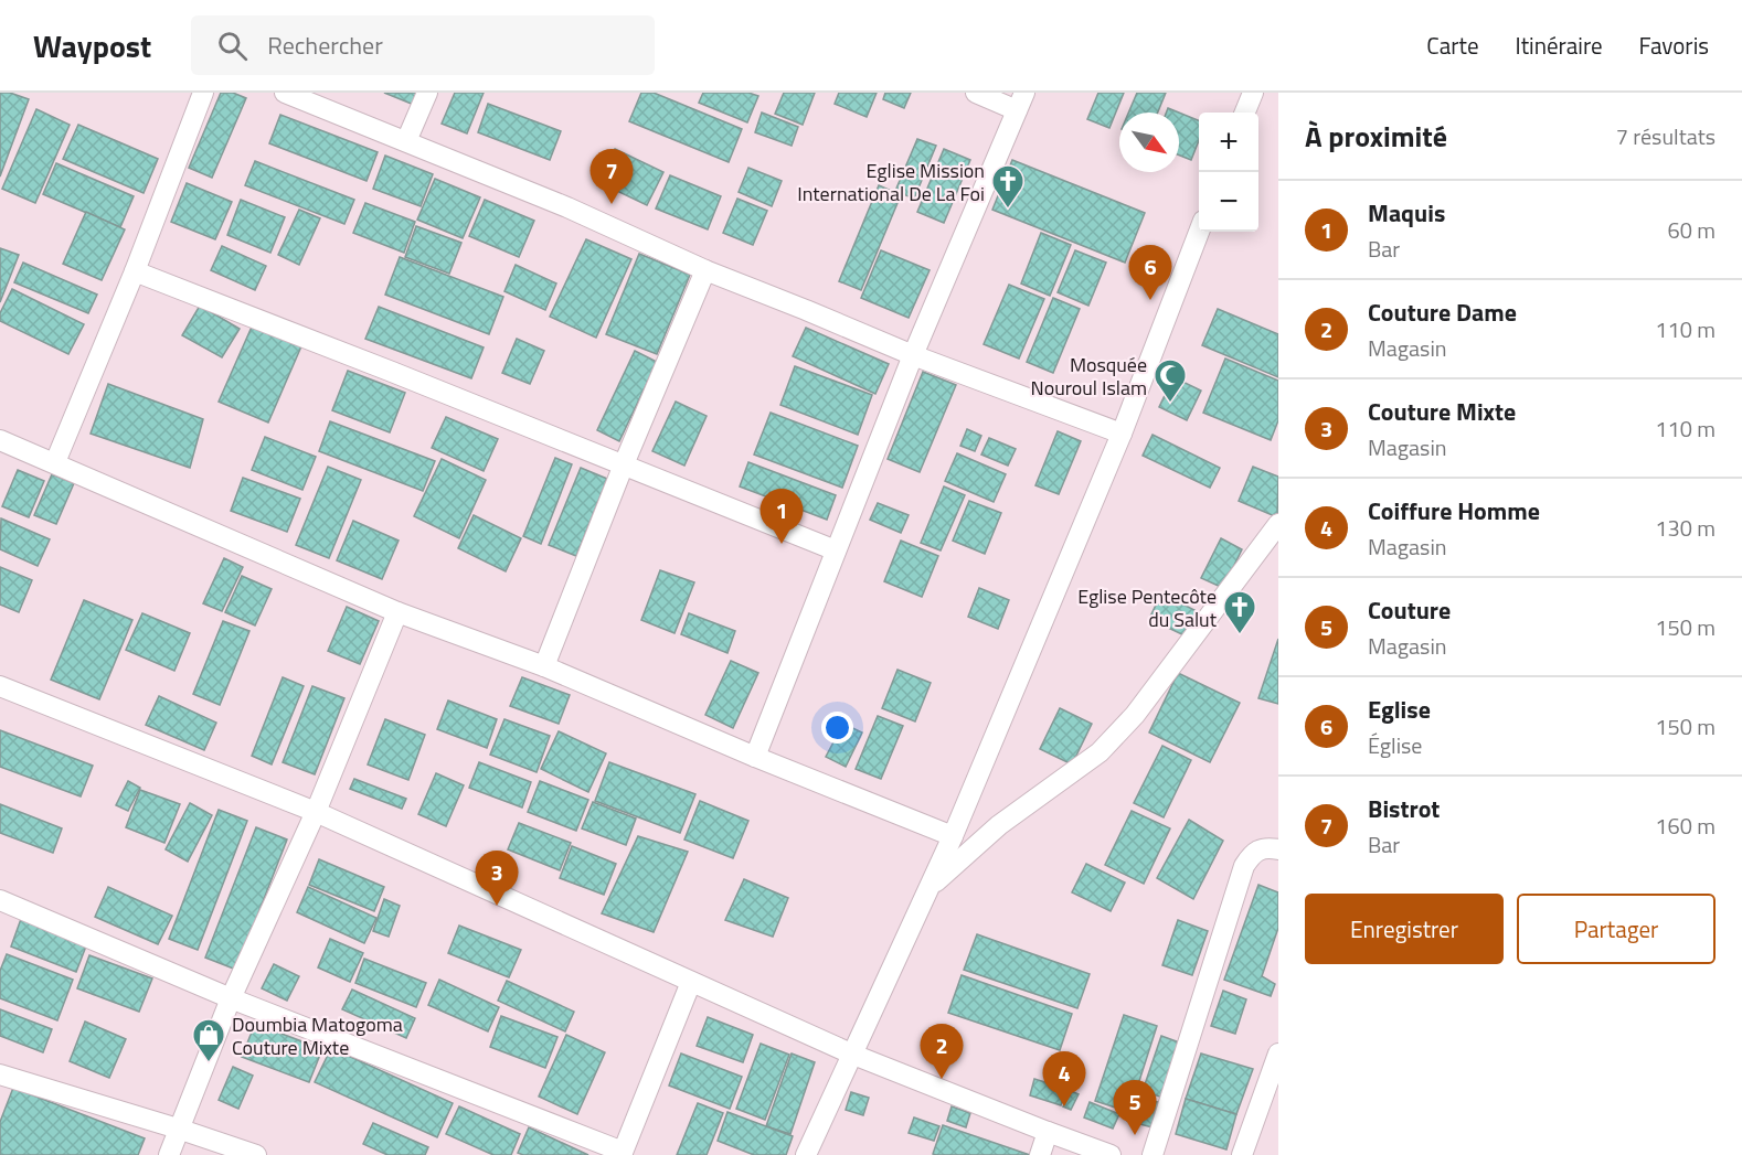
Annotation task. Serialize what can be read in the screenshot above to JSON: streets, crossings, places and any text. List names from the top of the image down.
{
  "places": {
    "church": ["Eglise Mission International De La Foi", "Eglise Pentecôte du Salut"],
    "mosque": ["Mosquée Nouroul Islam"],
    "shop": ["Doumbia Matogoma Couture Mixte"]
  },
  "north": "bottom right",
  "page": {
    "header": "Waypost",
    "search": "Rechercher",
    "nav": ["Carte", "Itinéraire", "Favoris"],
    "heading": ["À proximité", "7 résultats"],
    "map_buttons": ["+", "−"],
    "pins": [
      "7",
      "6",
      "1",
      "3",
      "2",
      "4",
      "5"
    ],
    "list": [
      {
        "mark": "1",
        "name": "Maquis",
        "note": "Bar",
        "value": "60 m"
      },
      {
        "mark": "2",
        "name": "Couture Dame",
        "note": "Magasin",
        "value": "110 m"
      },
      {
        "mark": "3",
        "name": "Couture Mixte",
        "note": "Magasin",
        "value": "110 m"
      },
      {
        "mark": "4",
        "name": "Coiffure Homme",
        "note": "Magasin",
        "value": "130 m"
      },
      {
        "mark": "5",
        "name": "Couture",
        "note": "Magasin",
        "value": "150 m"
      },
      {
        "mark": "6",
        "name": "Eglise",
        "note": "Église",
        "value": "150 m"
      },
      {
        "mark": "7",
        "name": "Bistrot",
        "note": "Bar",
        "value": "160 m"
      }
    ],
    "buttons": ["Enregistrer", "Partager"]
  }
}
